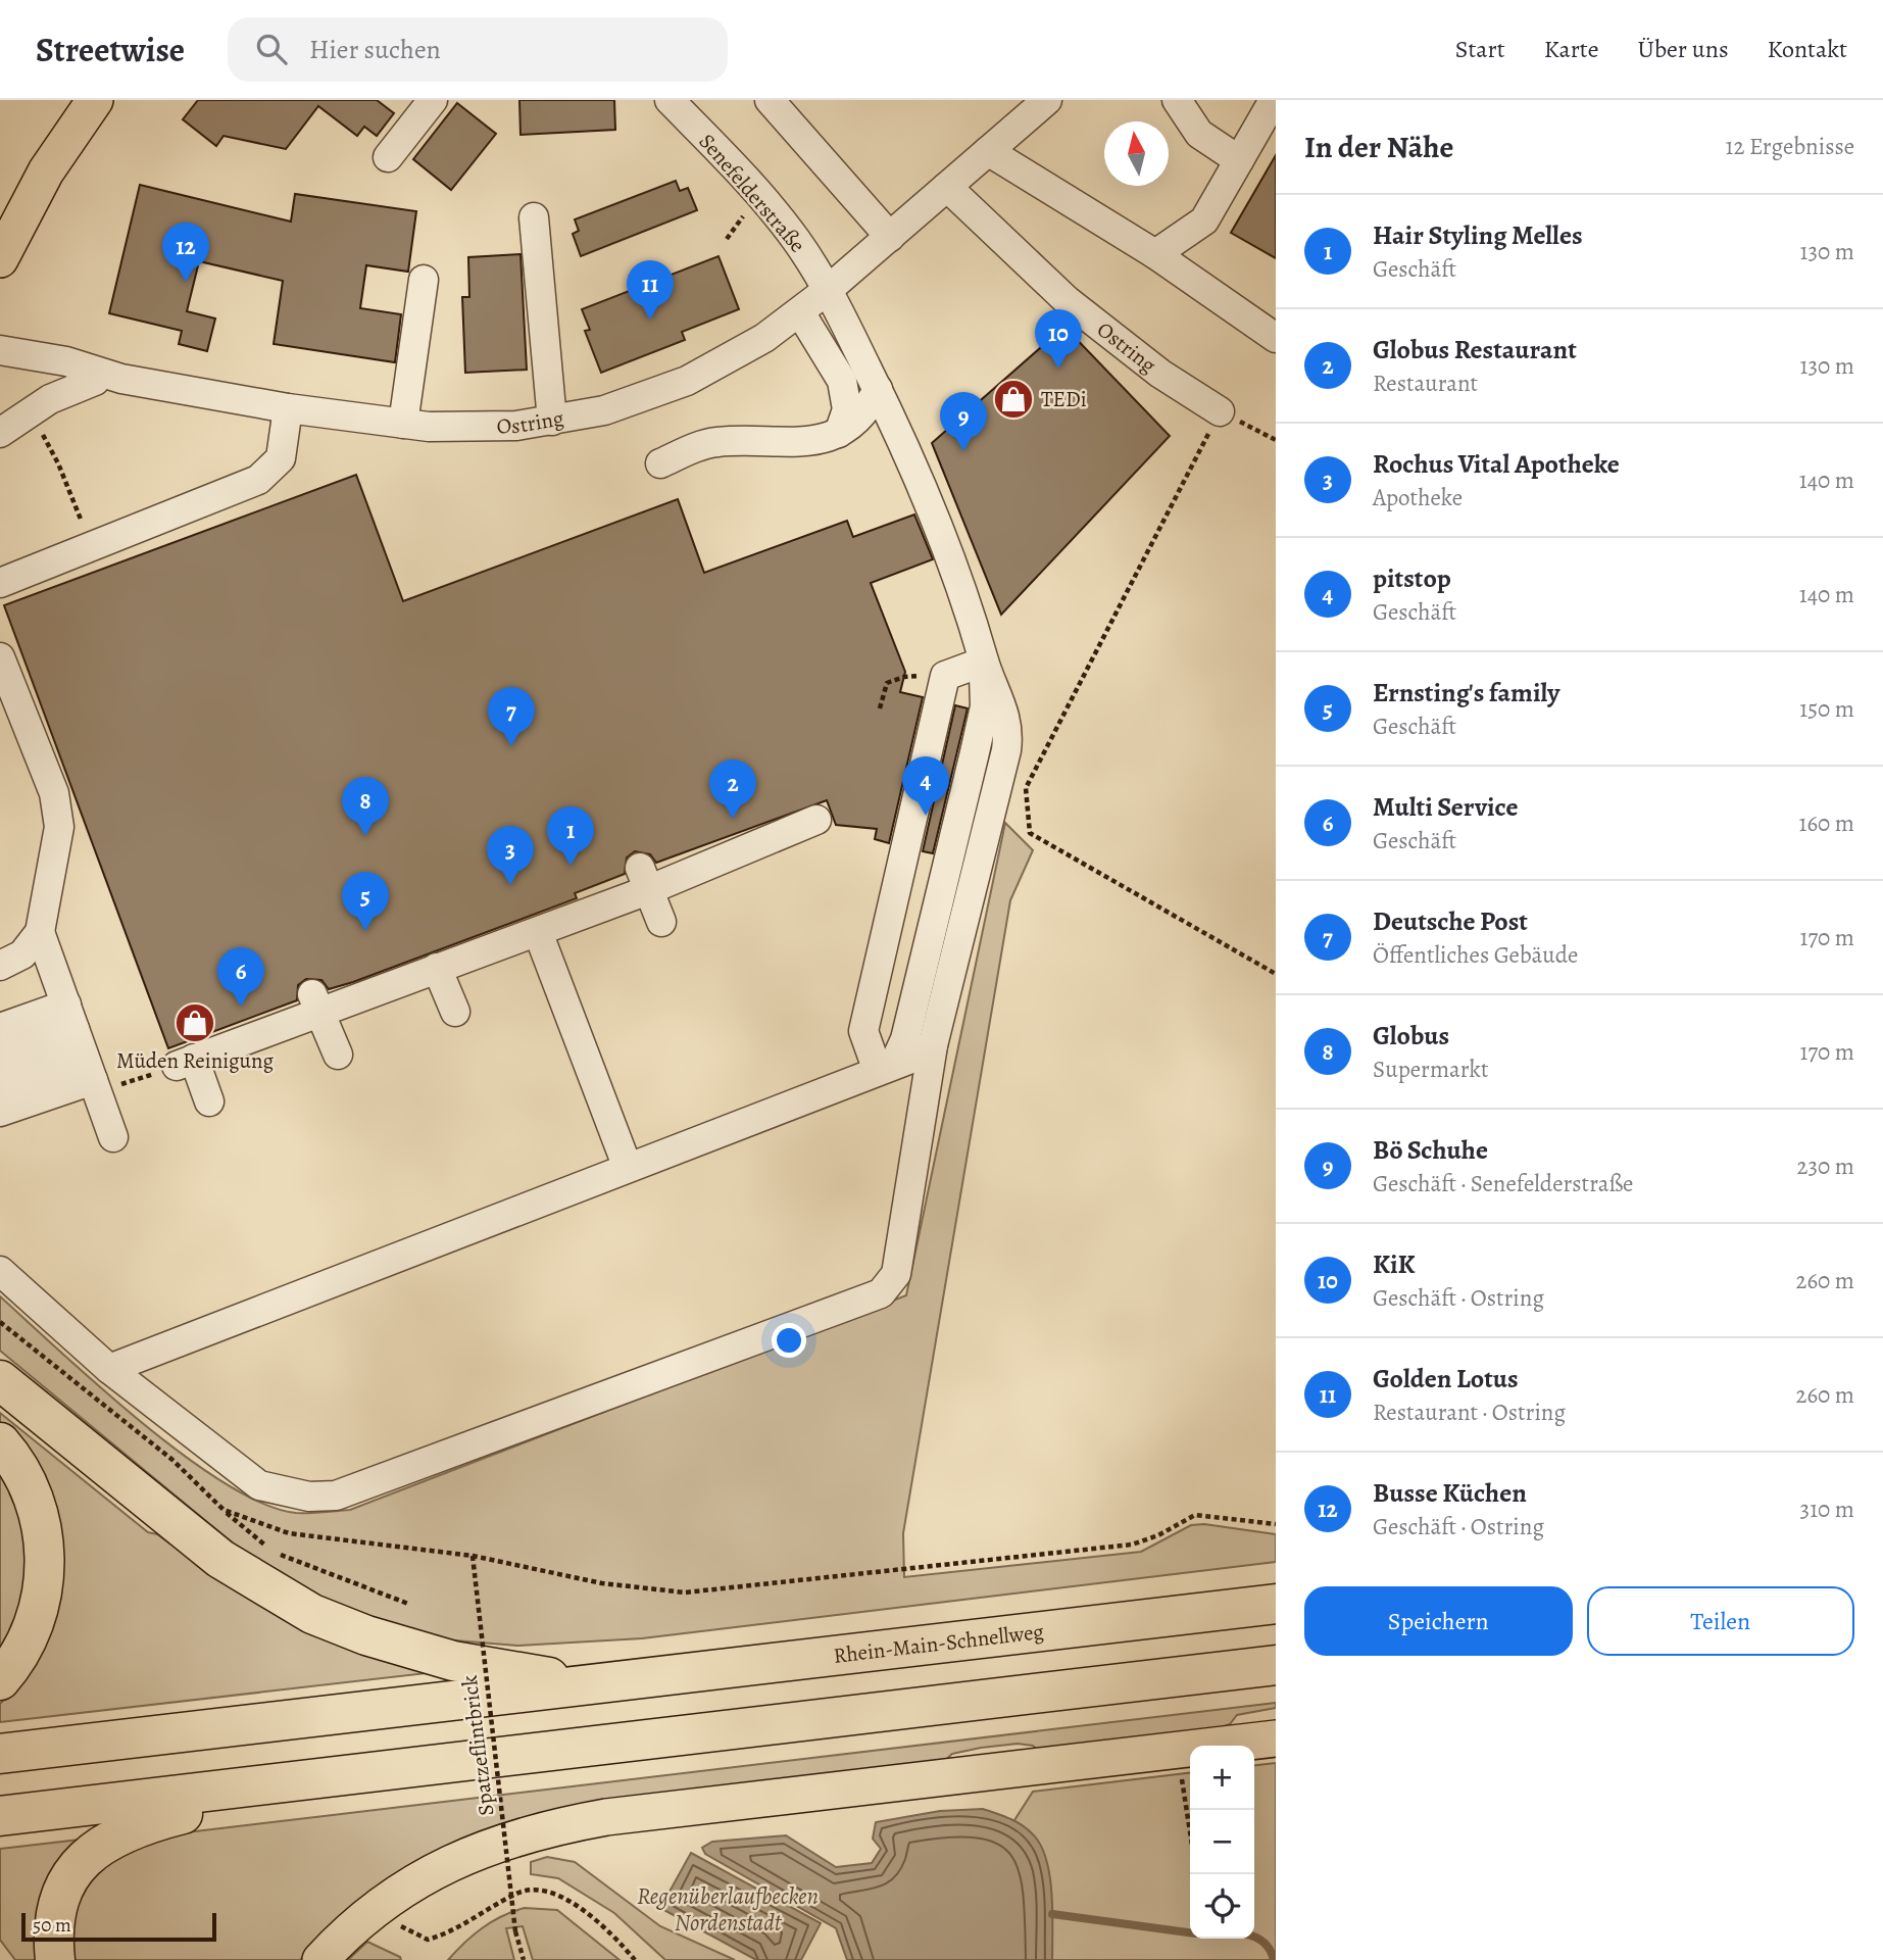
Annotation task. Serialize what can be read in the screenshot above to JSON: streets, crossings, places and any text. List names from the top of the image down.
{
  "streets": {
    "highway": ["Rhein-Main-Schnellweg"],
    "street": ["Senefelderstraße", "Ostring"],
    "path": ["Spatzeflintbrick"]
  },
  "crossings": [
    ["Senefelderstraße", "Ostring"]
  ],
  "water": ["Regenüberlaufbecken Nordenstadt"],
  "places": {
    "shop": ["TEDi", "Müden Reinigung"]
  },
  "scale_bar": "50 m",
  "north": "top",
  "page": {
    "header": "Streetwise",
    "search": "Hier suchen",
    "nav": [
      "Start",
      "Karte",
      "Über uns",
      "Kontakt"
    ],
    "heading": ["In der Nähe", "12 Ergebnisse"],
    "list": [
      {
        "mark": "1",
        "name": "Hair Styling Melles",
        "note": "Geschäft",
        "value": "130 m"
      },
      {
        "mark": "2",
        "name": "Globus Restaurant",
        "note": "Restaurant",
        "value": "130 m"
      },
      {
        "mark": "3",
        "name": "Rochus Vital Apotheke",
        "note": "Apotheke",
        "value": "140 m"
      },
      {
        "mark": "4",
        "name": "pitstop",
        "note": "Geschäft",
        "value": "140 m"
      },
      {
        "mark": "5",
        "name": "Ernsting's family",
        "note": "Geschäft",
        "value": "150 m"
      },
      {
        "mark": "6",
        "name": "Multi Service",
        "note": "Geschäft",
        "value": "160 m"
      },
      {
        "mark": "7",
        "name": "Deutsche Post",
        "note": "Öffentliches Gebäude",
        "value": "170 m"
      },
      {
        "mark": "8",
        "name": "Globus",
        "note": "Supermarkt",
        "value": "170 m"
      },
      {
        "mark": "9",
        "name": "Bö Schuhe",
        "note": "Geschäft · Senefelderstraße",
        "value": "230 m"
      },
      {
        "mark": "10",
        "name": "KiK",
        "note": "Geschäft · Ostring",
        "value": "260 m"
      },
      {
        "mark": "11",
        "name": "Golden Lotus",
        "note": "Restaurant · Ostring",
        "value": "260 m"
      },
      {
        "mark": "12",
        "name": "Busse Küchen",
        "note": "Geschäft · Ostring",
        "value": "310 m"
      }
    ],
    "pins": [
      "12",
      "11",
      "10",
      "9",
      "7",
      "4",
      "2",
      "8",
      "1",
      "3",
      "5",
      "6"
    ],
    "buttons": ["Speichern", "Teilen"],
    "map_buttons": ["+", "−"],
    "scale": "50 m"
  }
}
